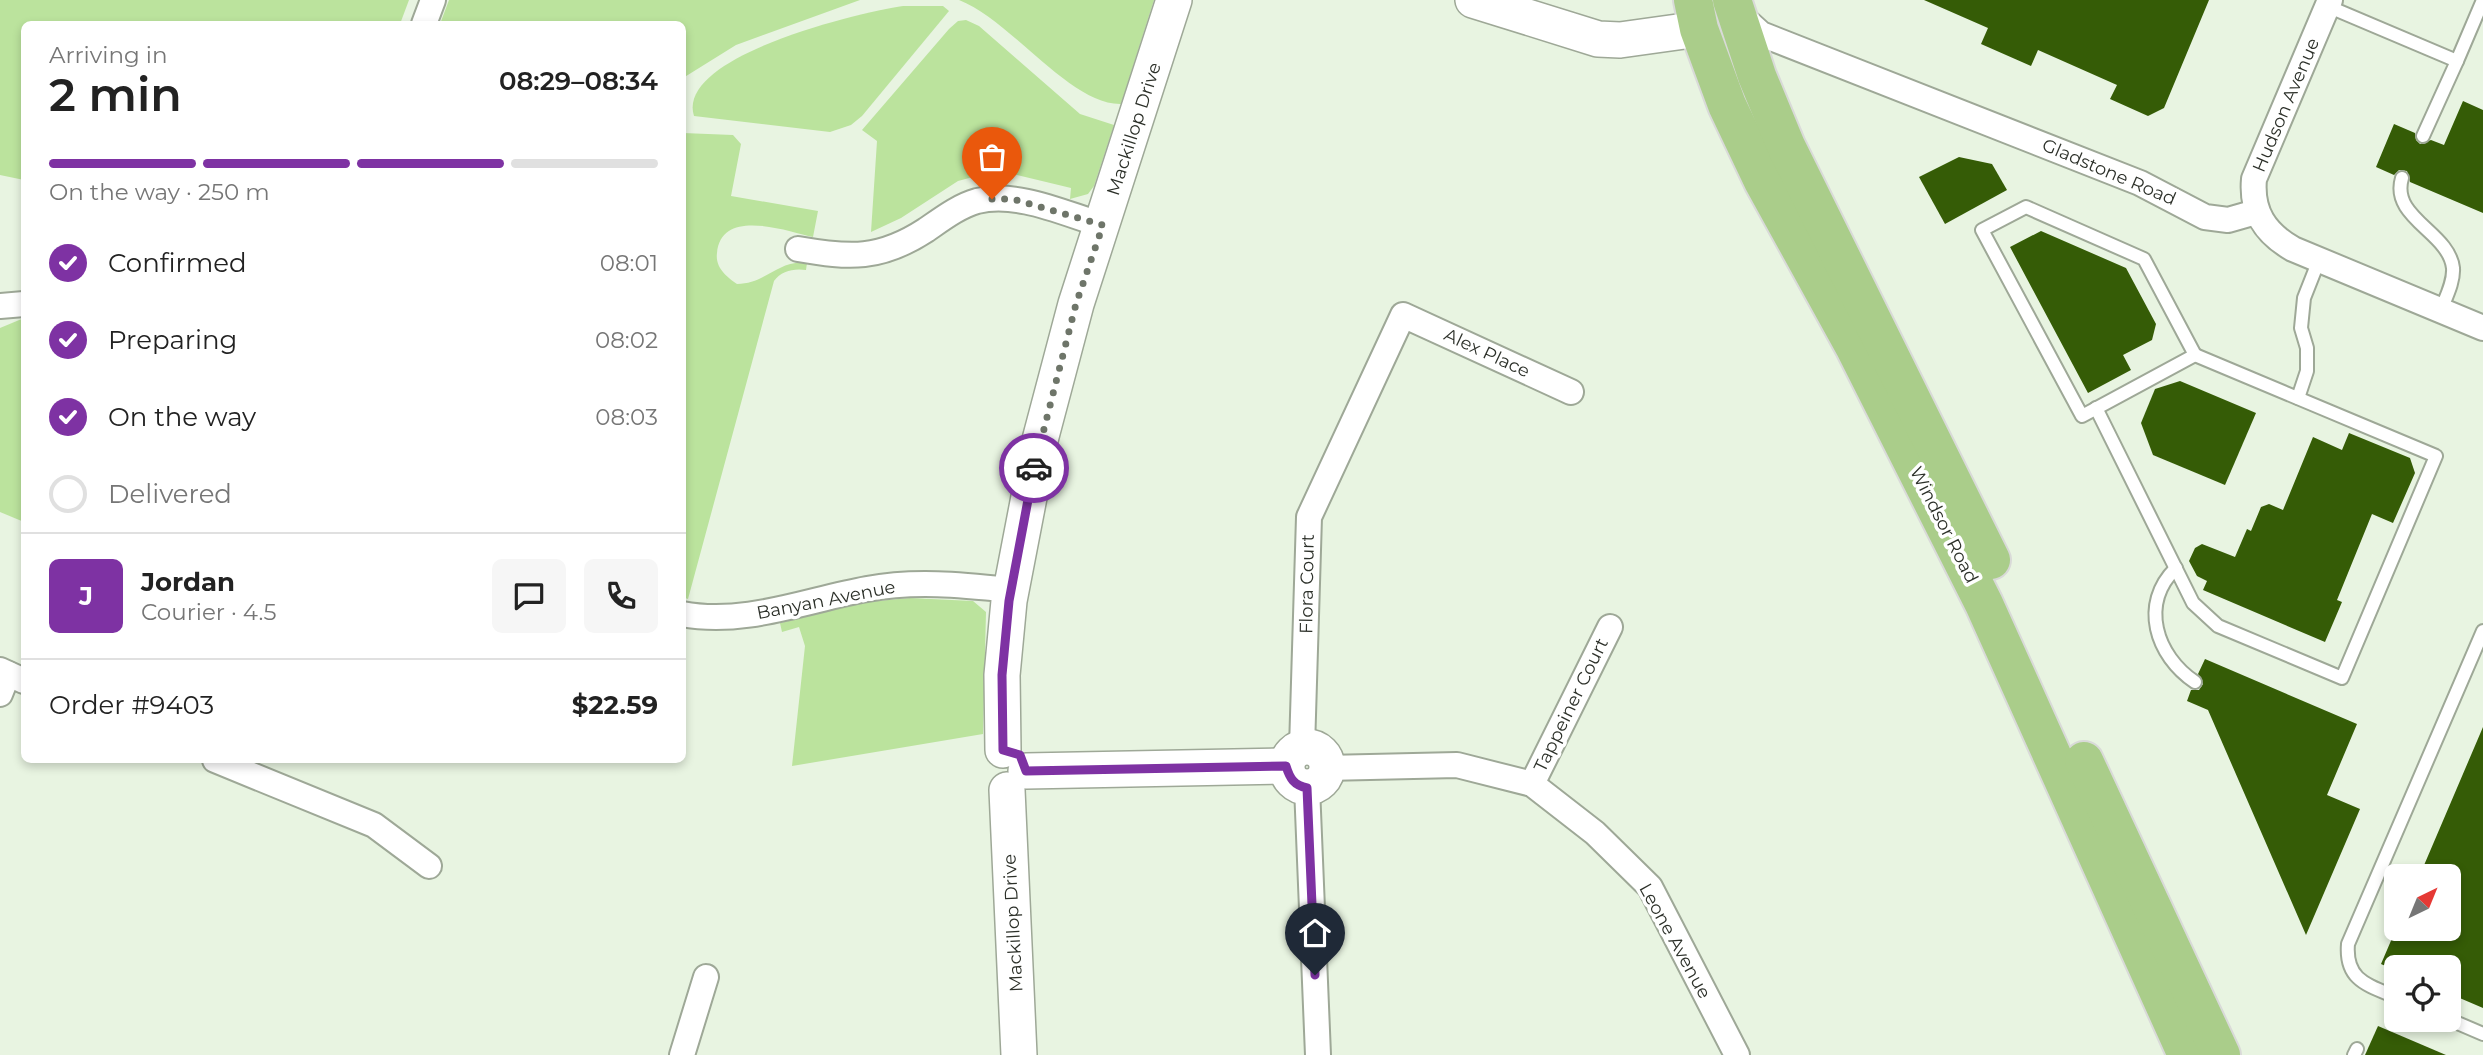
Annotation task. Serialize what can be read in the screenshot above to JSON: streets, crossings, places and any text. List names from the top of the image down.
{
  "streets": {
    "main road": ["Mackillop Drive", "Windsor Road", "Leone Avenue"],
    "street": [
      "Hudson Avenue",
      "Gladstone Road",
      "Alex Place",
      "Flora Court",
      "Banyan Avenue",
      "Tappeiner Court"
    ]
  },
  "crossings": [
    ["Hudson Avenue", "Gladstone Road"],
    ["Mackillop Drive", "Banyan Avenue"],
    ["Mackillop Drive", "Leone Avenue"],
    ["Gladstone Road", "Windsor Road"],
    ["Alex Place", "Flora Court"],
    ["Flora Court", "Leone Avenue"],
    ["Tappeiner Court", "Leone Avenue"]
  ],
  "north": "top right",
  "page": {
    "heading": ["2 min", "Arriving in", "08:29–08:34"],
    "panel": [
      "Jordan",
      "Courier · 4.5",
      "Order #9403",
      "$22.59"
    ],
    "bar": "On the way · 250 m",
    "list": [
      ["Confirmed", "08:01"],
      ["Preparing", "08:02"],
      ["On the way", "08:03"],
      "Delivered"
    ],
    "round": "J"
  }
}
